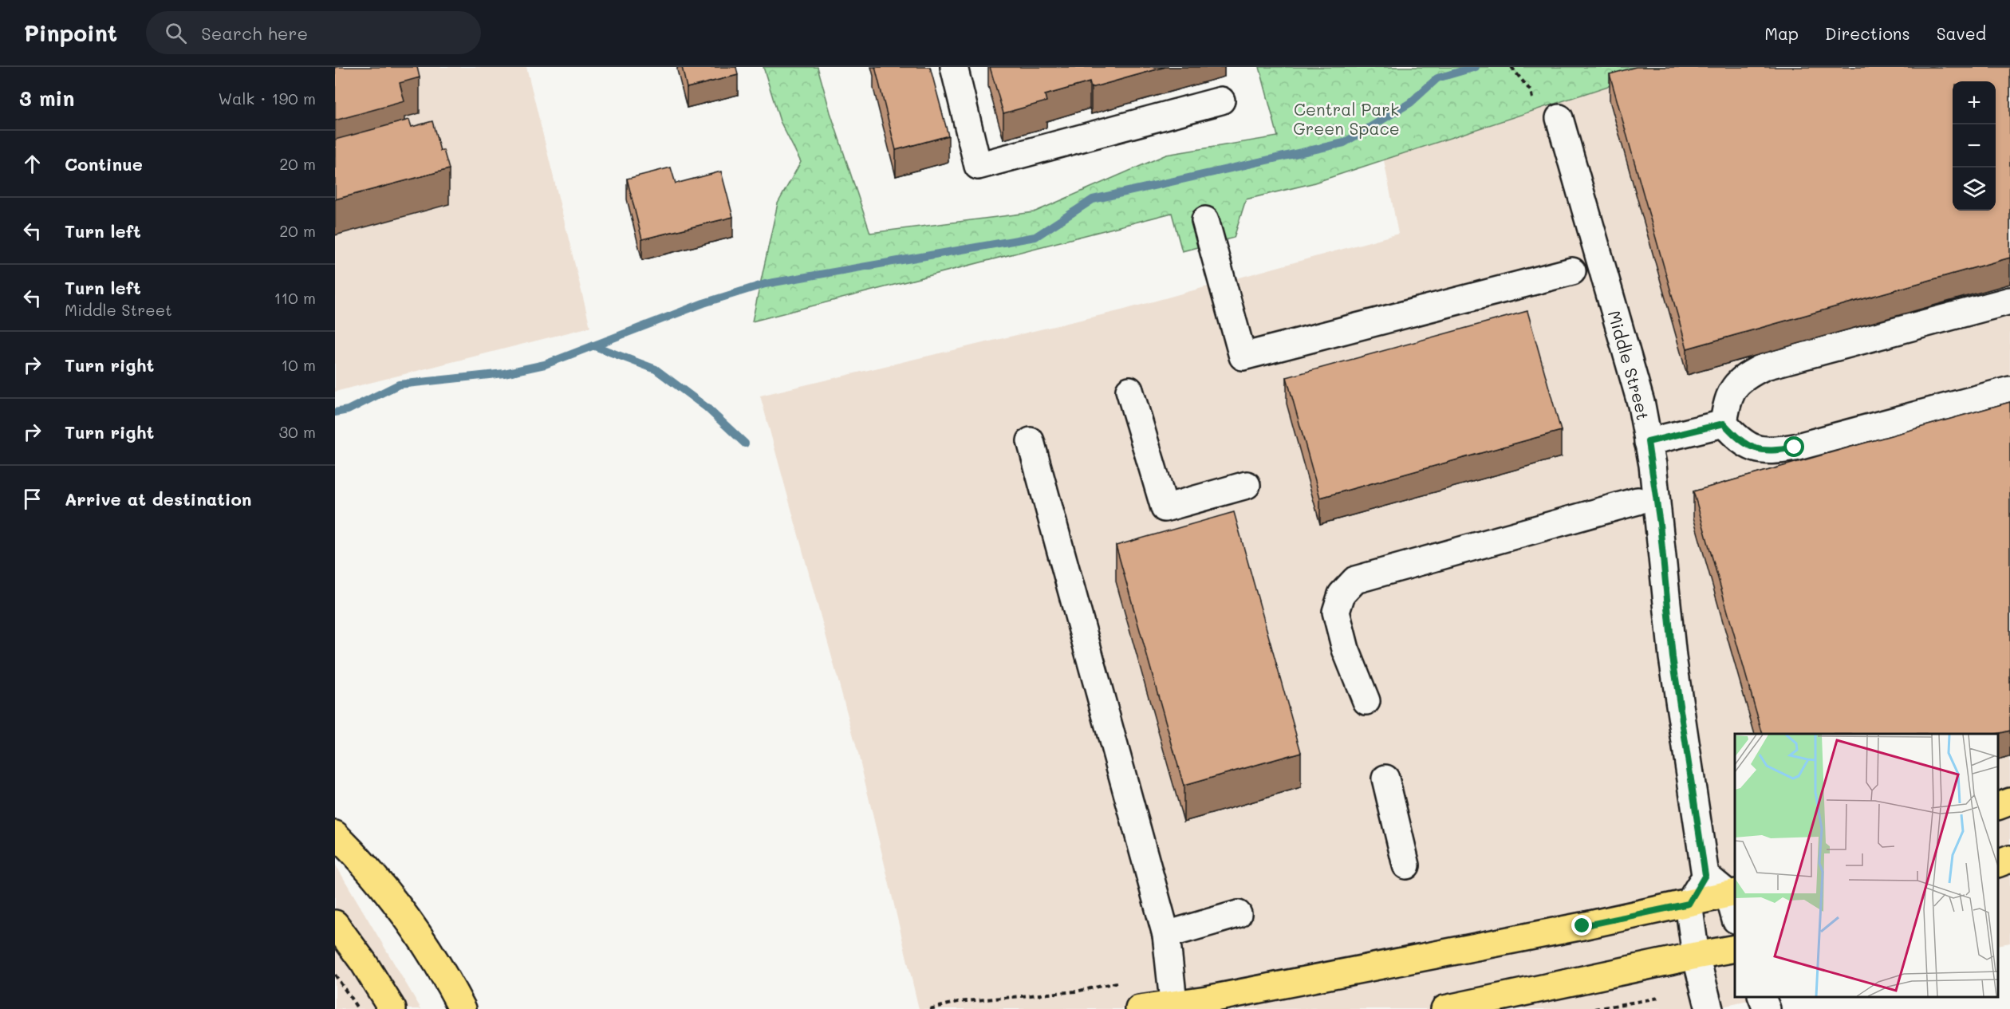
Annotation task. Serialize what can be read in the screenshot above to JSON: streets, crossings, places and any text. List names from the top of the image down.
{
  "streets": {
    "street": ["Middle Street"]
  },
  "parks": ["Central Park Green Space"],
  "page": {
    "header": "Pinpoint",
    "search": "Search here",
    "nav": ["Map", "Directions", "Saved"],
    "heading": ["3 min", "Walk · 190 m"],
    "map_buttons": ["+", "−"],
    "list": [
      ["Continue", "20 m"],
      ["Turn left", "20 m"],
      ["Turn left", "Middle Street", "110 m"],
      ["Turn right", "10 m"],
      ["Turn right", "30 m"],
      "Arrive at destination"
    ]
  }
}
